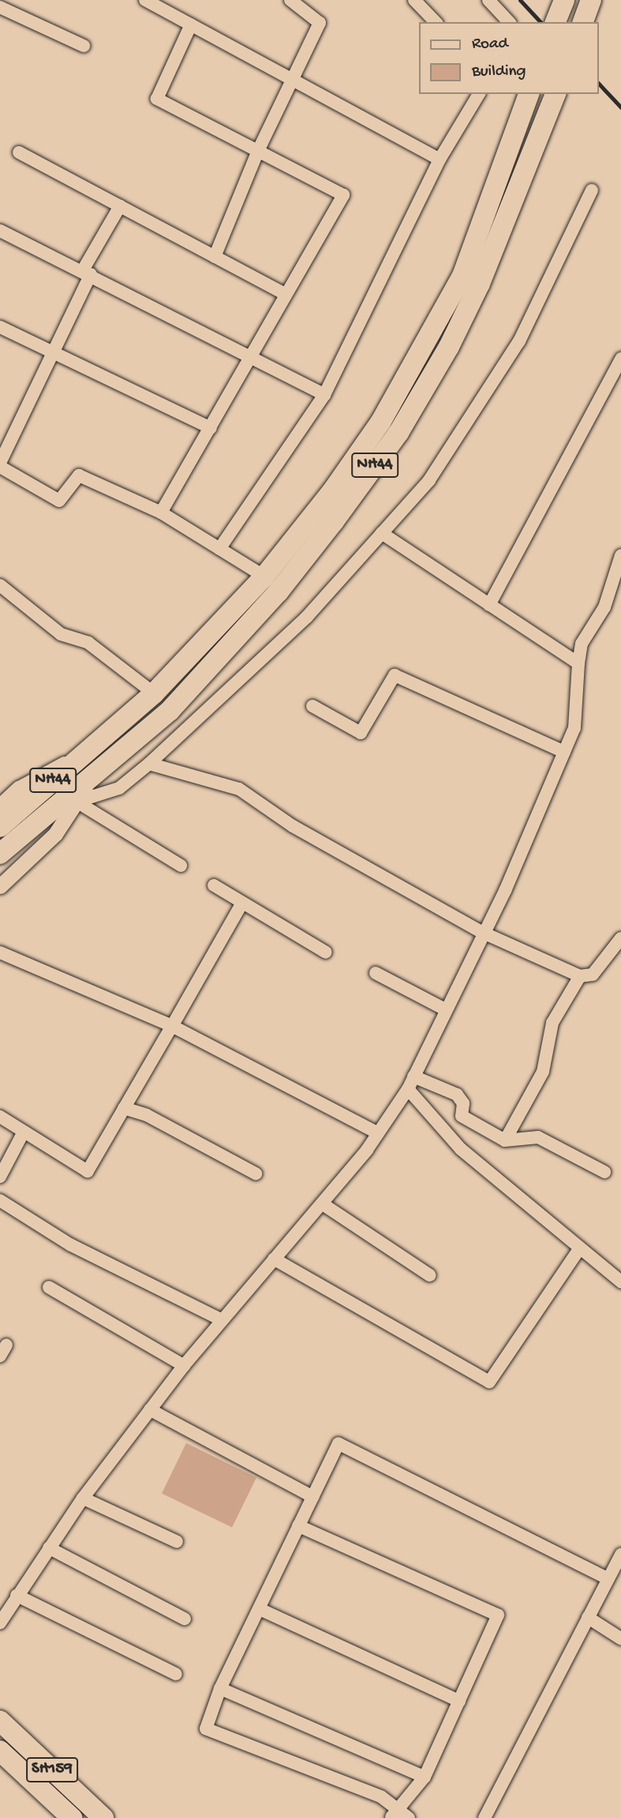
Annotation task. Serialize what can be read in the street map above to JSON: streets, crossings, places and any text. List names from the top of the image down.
{
  "streets": {
    "main road": ["NH44", "SH159"]
  },
  "legend": ["Road", "Building"]
}
